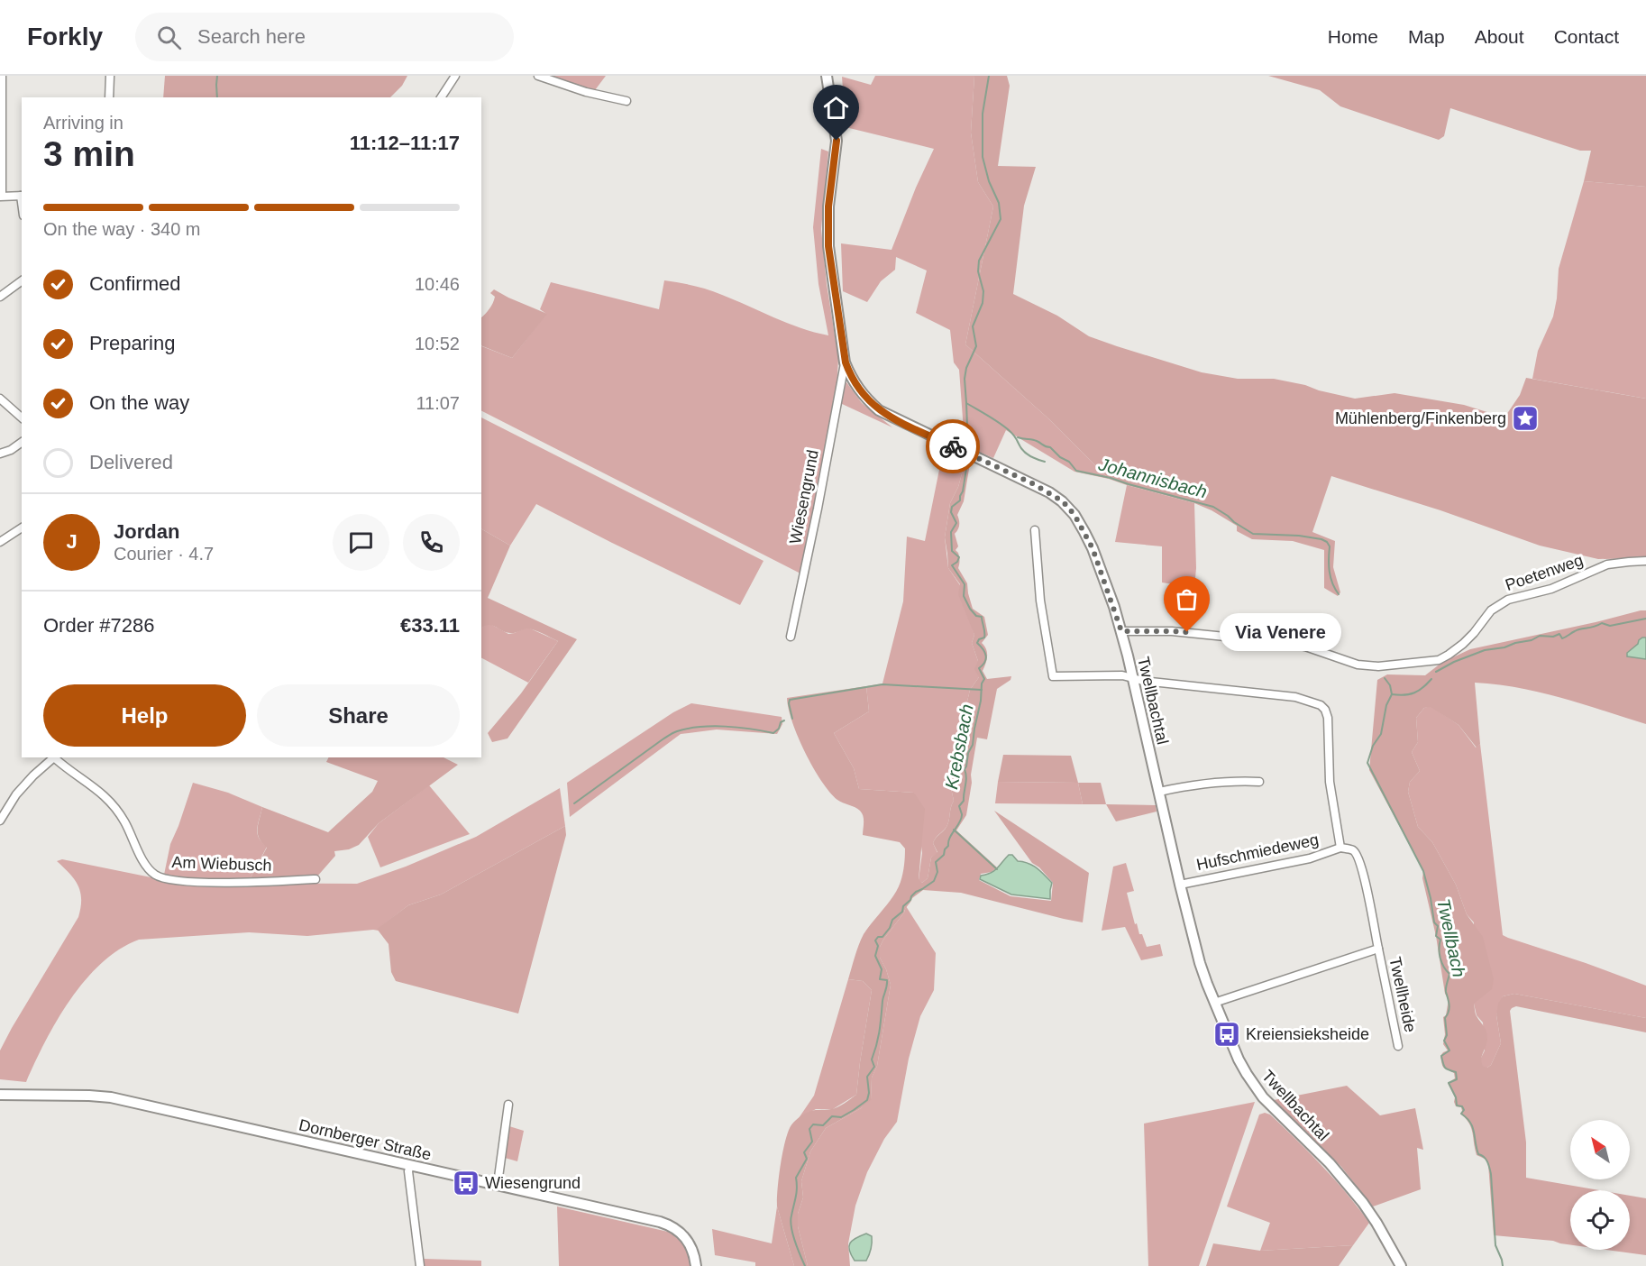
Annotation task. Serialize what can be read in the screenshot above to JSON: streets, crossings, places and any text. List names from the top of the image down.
{
  "streets": {
    "street": [
      "Wiesengrund",
      "Poetenweg",
      "Twellbachtal",
      "Hufschmiedeweg",
      "Am Wiebusch",
      "Twellheide",
      "Dornberger Straße"
    ]
  },
  "crossings": [
    ["Wiesengrund", "Twellbachtal"],
    ["Poetenweg", "Twellbachtal"],
    ["Twellbachtal", "Hufschmiedeweg"]
  ],
  "water": ["Johannisbach", "Krebsbach", "Twellbach"],
  "places": {
    "place": ["Mühlenberg/Finkenberg"],
    "other": ["Via Venere"],
    "bus stop": ["Kreiensieksheide", "Wiesengrund"]
  },
  "north": "top left",
  "page": {
    "header": "Forkly",
    "search": "Search here",
    "nav": [
      "Home",
      "Map",
      "About",
      "Contact"
    ],
    "heading": ["3 min", "Arriving in", "11:12–11:17"],
    "panel": [
      "Jordan",
      "Courier · 4.7",
      "Order #7286",
      "€33.11"
    ],
    "bar": "On the way · 340 m",
    "list": [
      ["Confirmed", "10:46"],
      ["Preparing", "10:52"],
      ["On the way", "11:07"],
      "Delivered"
    ],
    "round": "J",
    "bubble": "Via Venere",
    "buttons": ["Help", "Share"]
  }
}
